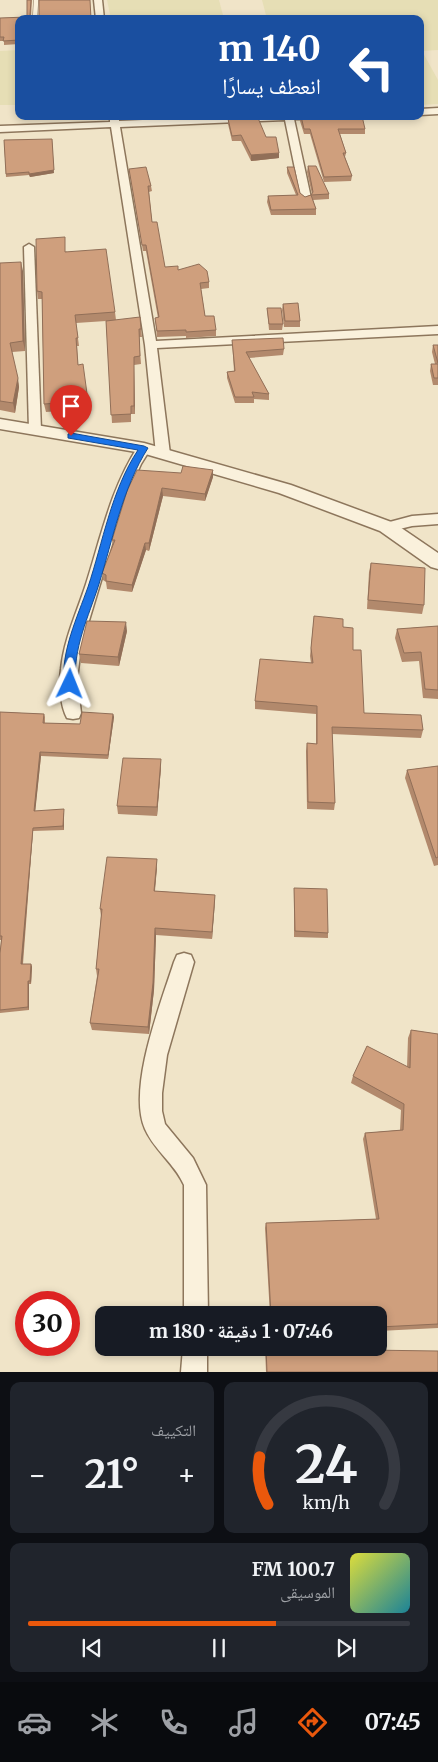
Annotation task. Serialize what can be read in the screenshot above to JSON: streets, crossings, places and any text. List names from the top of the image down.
{
  "page": {
    "turn": ["140 m", "انعطف يسارًا"],
    "limit": "30",
    "trip": "07:46 · 1 دقيقة · 180 m",
    "tile": "التكييف",
    "heat": ["−", "21°", "+"],
    "song": ["100.7 FM", "الموسيقى"],
    "tabs": "07:45",
    "gauge": ["24", "km/h"]
  }
}
